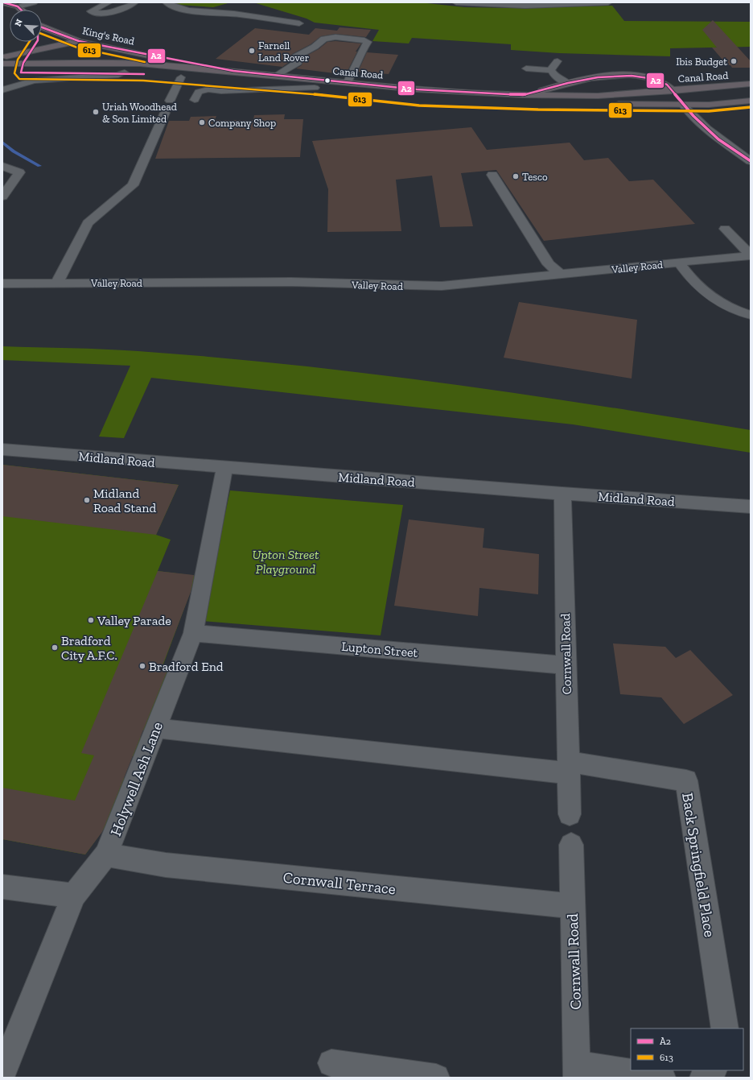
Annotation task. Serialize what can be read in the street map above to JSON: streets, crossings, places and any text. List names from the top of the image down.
{
  "streets": {
    "main road": ["King's Road", "Canal Road"],
    "street": [
      "Valley Road",
      "Midland Road",
      "Lupton Street",
      "Cornwall Road",
      "Holywell Ash Lane",
      "Back Springfield Place",
      "Cornwall Terrace"
    ]
  },
  "crossings": [
    ["King's Road", "Canal Road"],
    ["Midland Road", "Cornwall Road"],
    ["Midland Road", "Holywell Ash Lane"],
    ["Lupton Street", "Cornwall Road"],
    ["Lupton Street", "Holywell Ash Lane"],
    ["Cornwall Road", "Back Springfield Place"],
    ["Cornwall Road", "Cornwall Terrace"],
    ["Holywell Ash Lane", "Cornwall Terrace"]
  ],
  "parks": ["Upton Street Playground"],
  "places": [
    "Farnell Land Rover",
    "Ibis Budget",
    "Uriah Woodhead & Son Limited",
    "Company Shop",
    "Tesco",
    "Midland Road Stand",
    "Valley Parade",
    "Bradford City A.F.C.",
    "Bradford End"
  ],
  "lines": ["transit line A2", "transit line 613"],
  "legend": ["A2", "613"],
  "north": "top left"
}
